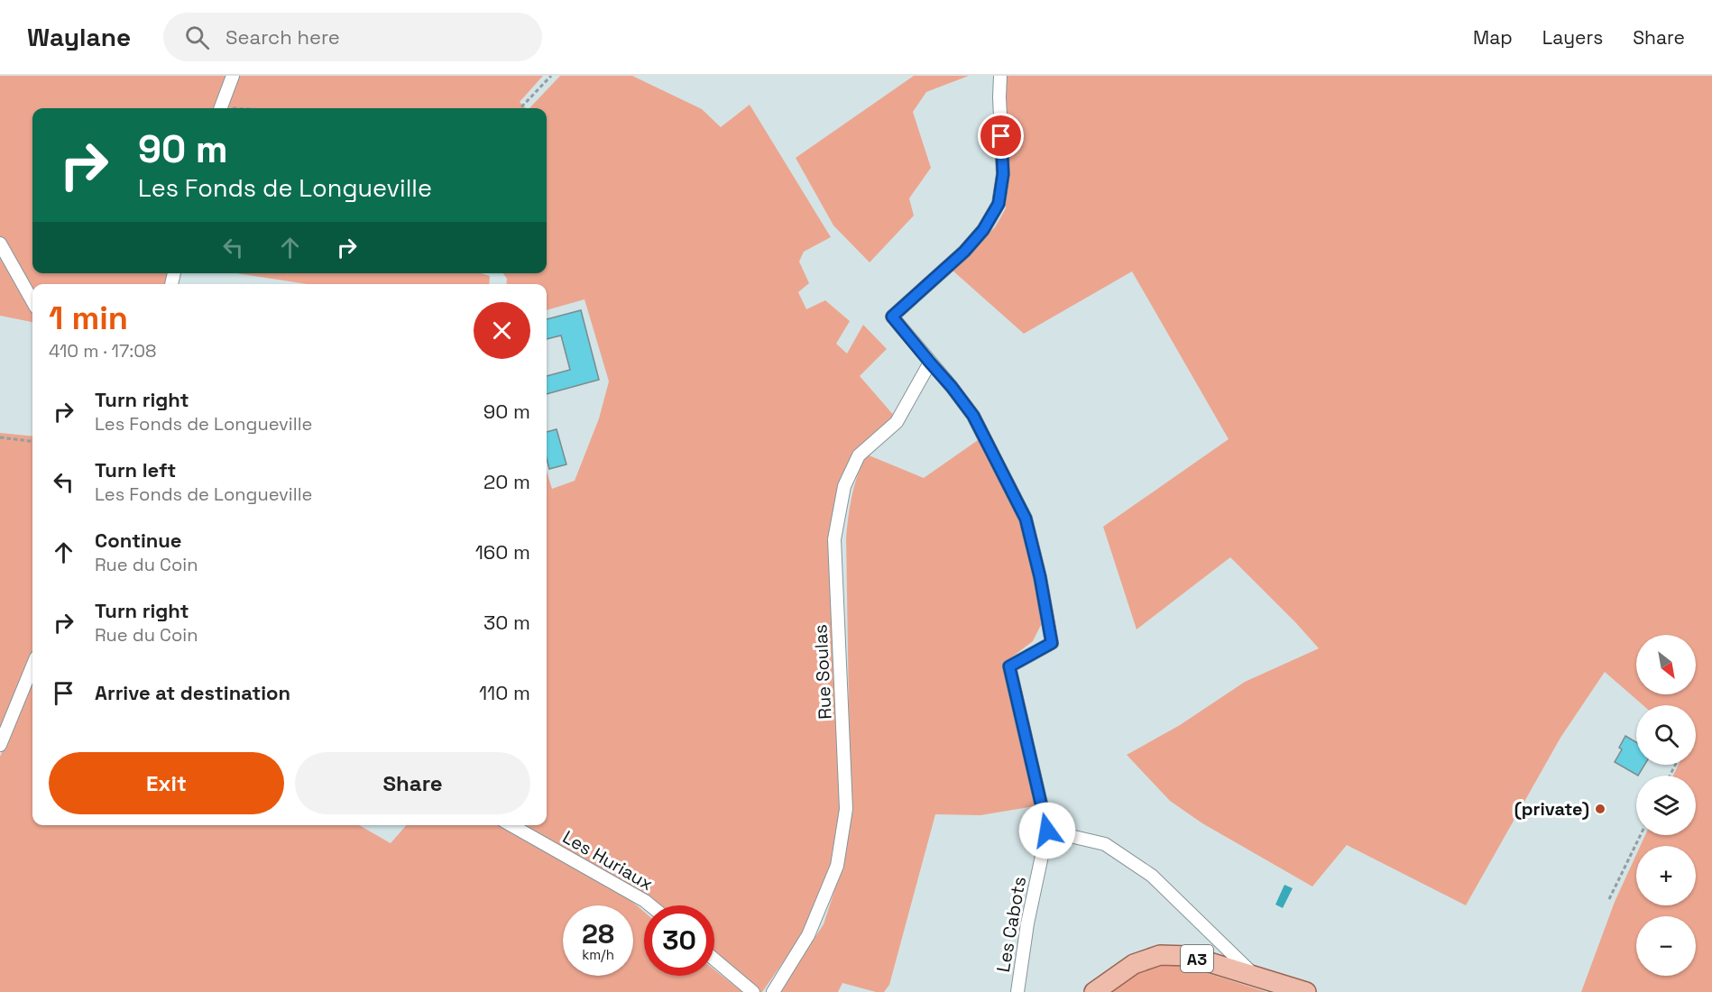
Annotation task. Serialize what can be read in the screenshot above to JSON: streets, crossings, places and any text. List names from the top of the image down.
{
  "streets": {
    "main road": ["A3"],
    "street": ["Rue Soulas", "Les Huriaux", "Les Cabots"]
  },
  "places": ["(private)"],
  "north": "bottom right",
  "page": {
    "header": "Waylane",
    "search": "Search here",
    "nav": ["Map", "Layers", "Share"],
    "turn": ["90 m", "Les Fonds de Longueville"],
    "heading": ["1 min", "410 m · 17:08"],
    "list": [
      {
        "name": "Turn right",
        "note": "Les Fonds de Longueville",
        "value": "90 m"
      },
      {
        "name": "Turn left",
        "note": "Les Fonds de Longueville",
        "value": "20 m"
      },
      {
        "name": "Continue",
        "note": "Rue du Coin",
        "value": "160 m"
      },
      {
        "name": "Turn right",
        "note": "Rue du Coin",
        "value": "30 m"
      },
      {
        "name": "Arrive at destination",
        "value": "110 m"
      }
    ],
    "map_buttons": ["+", "−"],
    "buttons": ["Exit", "Share"],
    "speed": "28 km/h",
    "limit": "30"
  }
}
